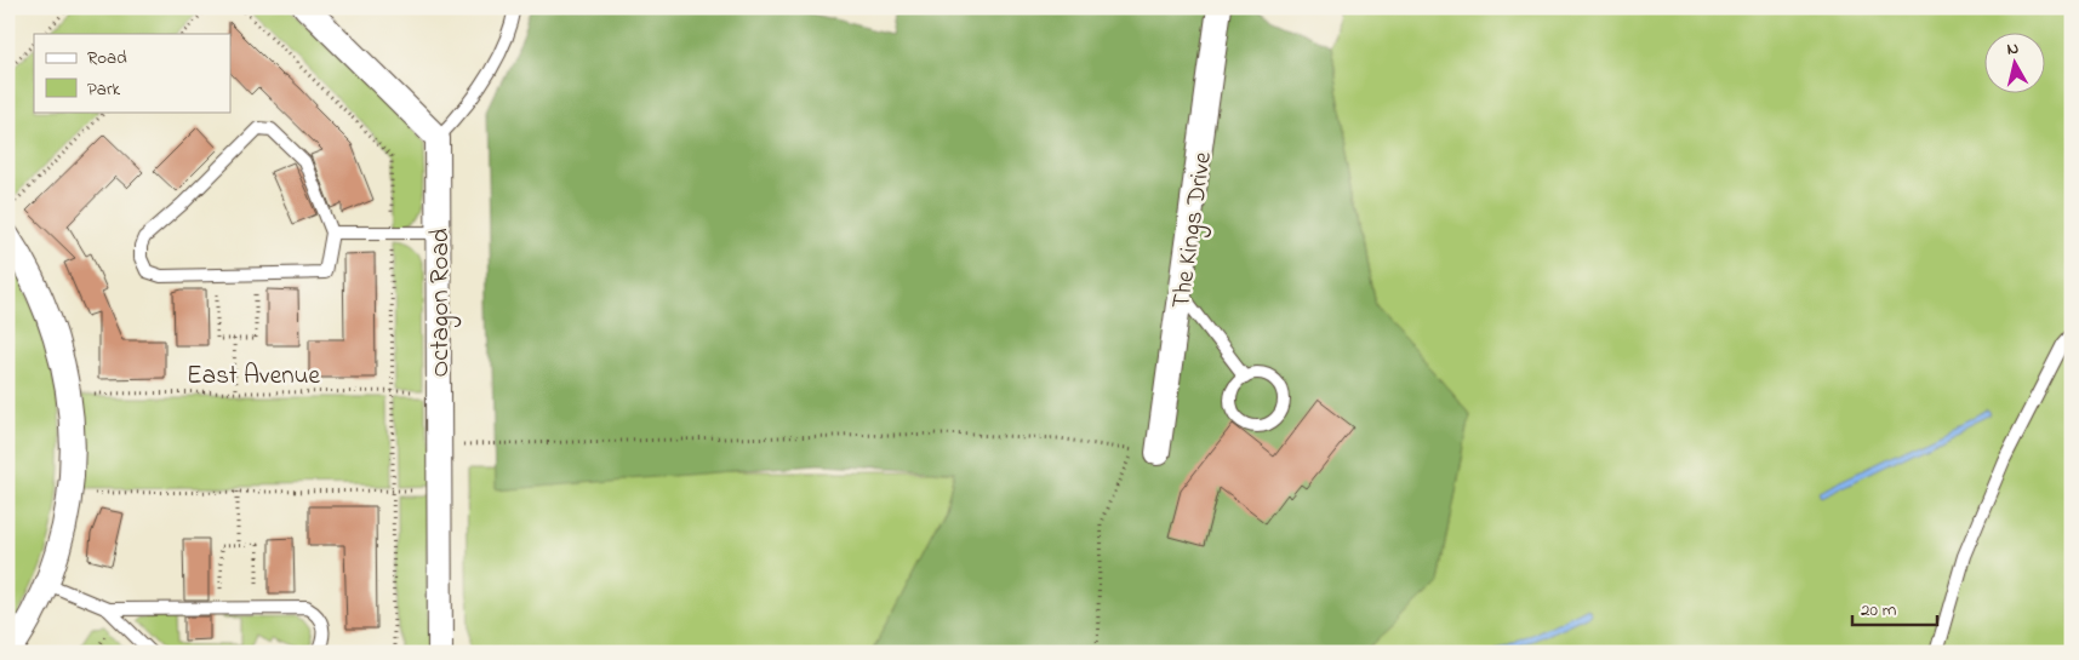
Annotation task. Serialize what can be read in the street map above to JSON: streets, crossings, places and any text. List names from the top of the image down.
{
  "streets": {
    "street": ["The Kings Drive", "Octagon Road"],
    "path": ["East Avenue"]
  },
  "crossings": [
    ["Octagon Road", "East Avenue"]
  ],
  "legend": ["Road", "Park"],
  "scale_bar": "20 m",
  "north": "top"
}
